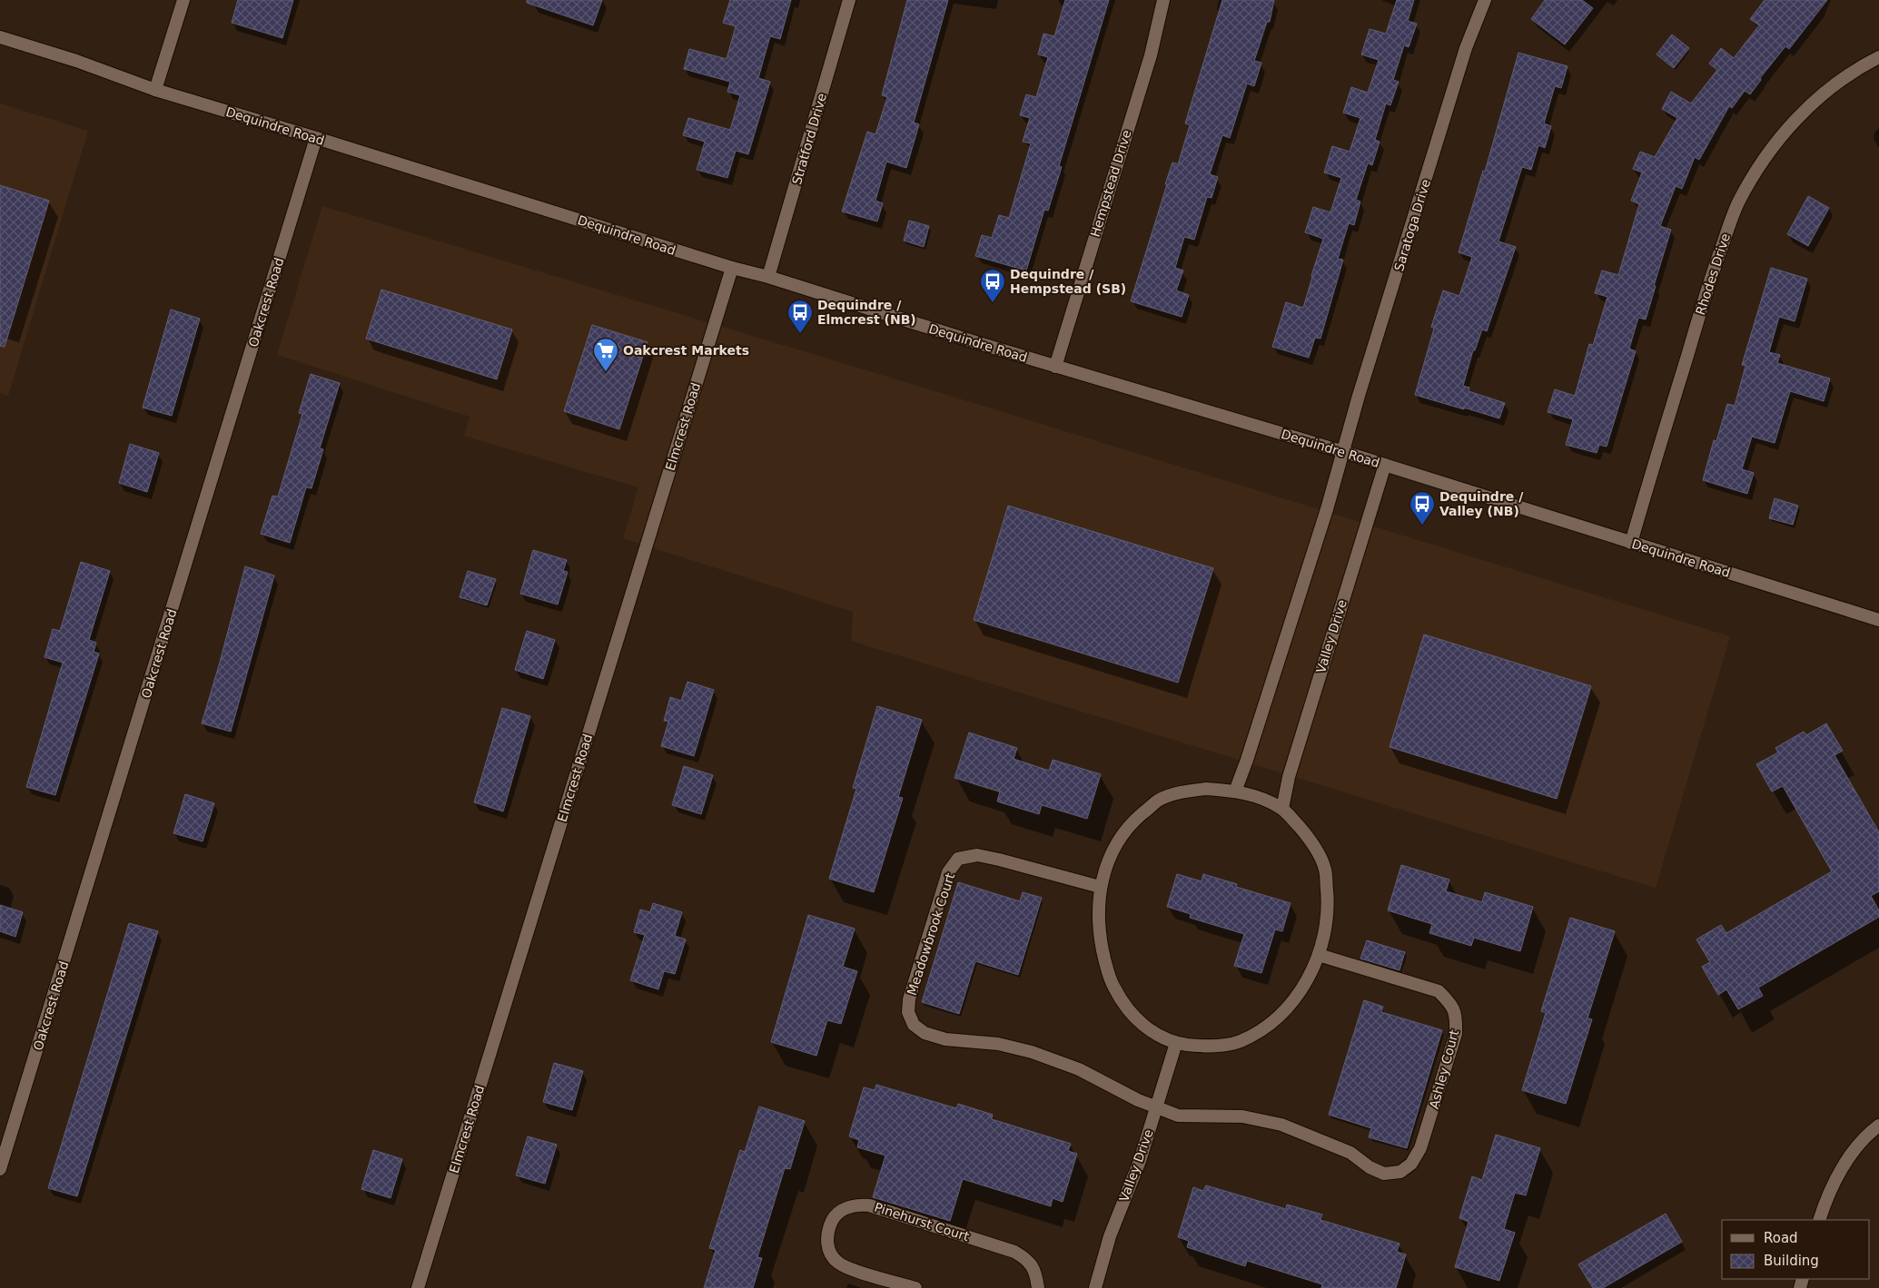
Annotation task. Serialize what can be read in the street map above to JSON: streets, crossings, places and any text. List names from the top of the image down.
{
  "streets": {
    "street": [
      "Dequindre Road",
      "Stratford Drive",
      "Hempstead Drive",
      "Saratoga Drive",
      "Rhodes Drive",
      "Oakcrest Road",
      "Elmcrest Road",
      "Valley Drive",
      "Meadowbrook Court",
      "Ashley Court",
      "Pinehurst Court"
    ]
  },
  "crossings": [
    ["Dequindre Road", "Stratford Drive"],
    ["Dequindre Road", "Hempstead Drive"],
    ["Dequindre Road", "Saratoga Drive"],
    ["Dequindre Road", "Rhodes Drive"],
    ["Dequindre Road", "Oakcrest Road"],
    ["Dequindre Road", "Elmcrest Road"],
    ["Dequindre Road", "Valley Drive"],
    ["Valley Drive", "Meadowbrook Court"],
    ["Valley Drive", "Ashley Court"],
    ["Meadowbrook Court", "Ashley Court"]
  ],
  "places": {
    "bus stop": ["Dequindre / Hempstead (SB)", "Dequindre / Elmcrest (NB)", "Dequindre / Valley (NB)"],
    "supermarket": ["Oakcrest Markets"]
  },
  "legend": ["Road", "Building"]
}
